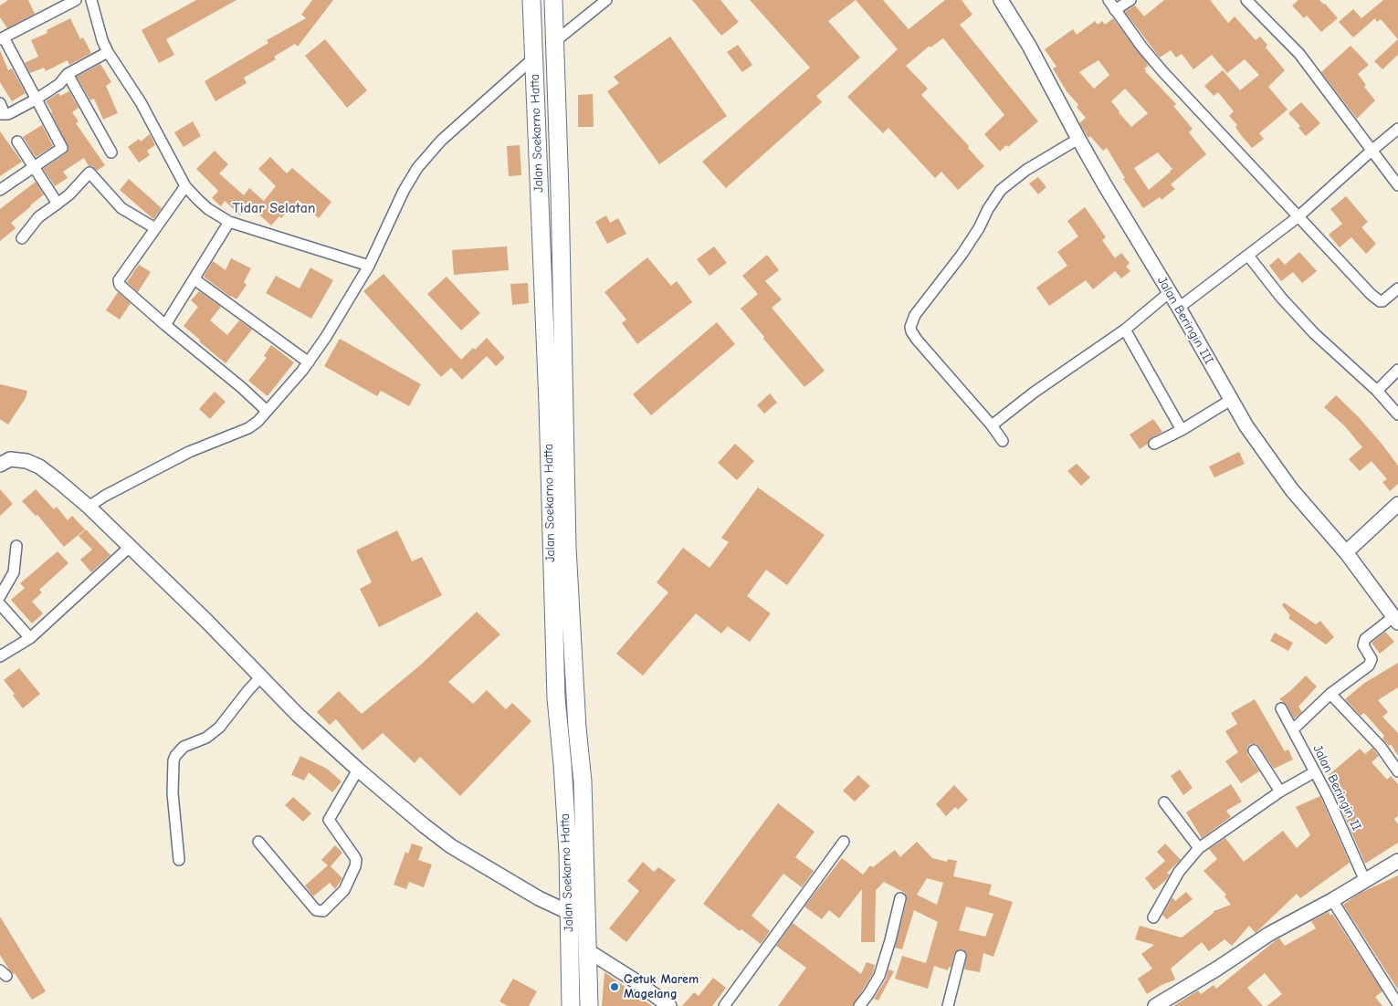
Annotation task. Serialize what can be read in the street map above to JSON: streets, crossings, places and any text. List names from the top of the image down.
{
  "streets": {
    "highway": ["Jalan Soekarno Hatta"],
    "street": ["Jalan Beringin III", "Jalan Beringin II"]
  },
  "districts": ["Tidar Selatan"],
  "places": ["Getuk Marem Magelang"]
}
